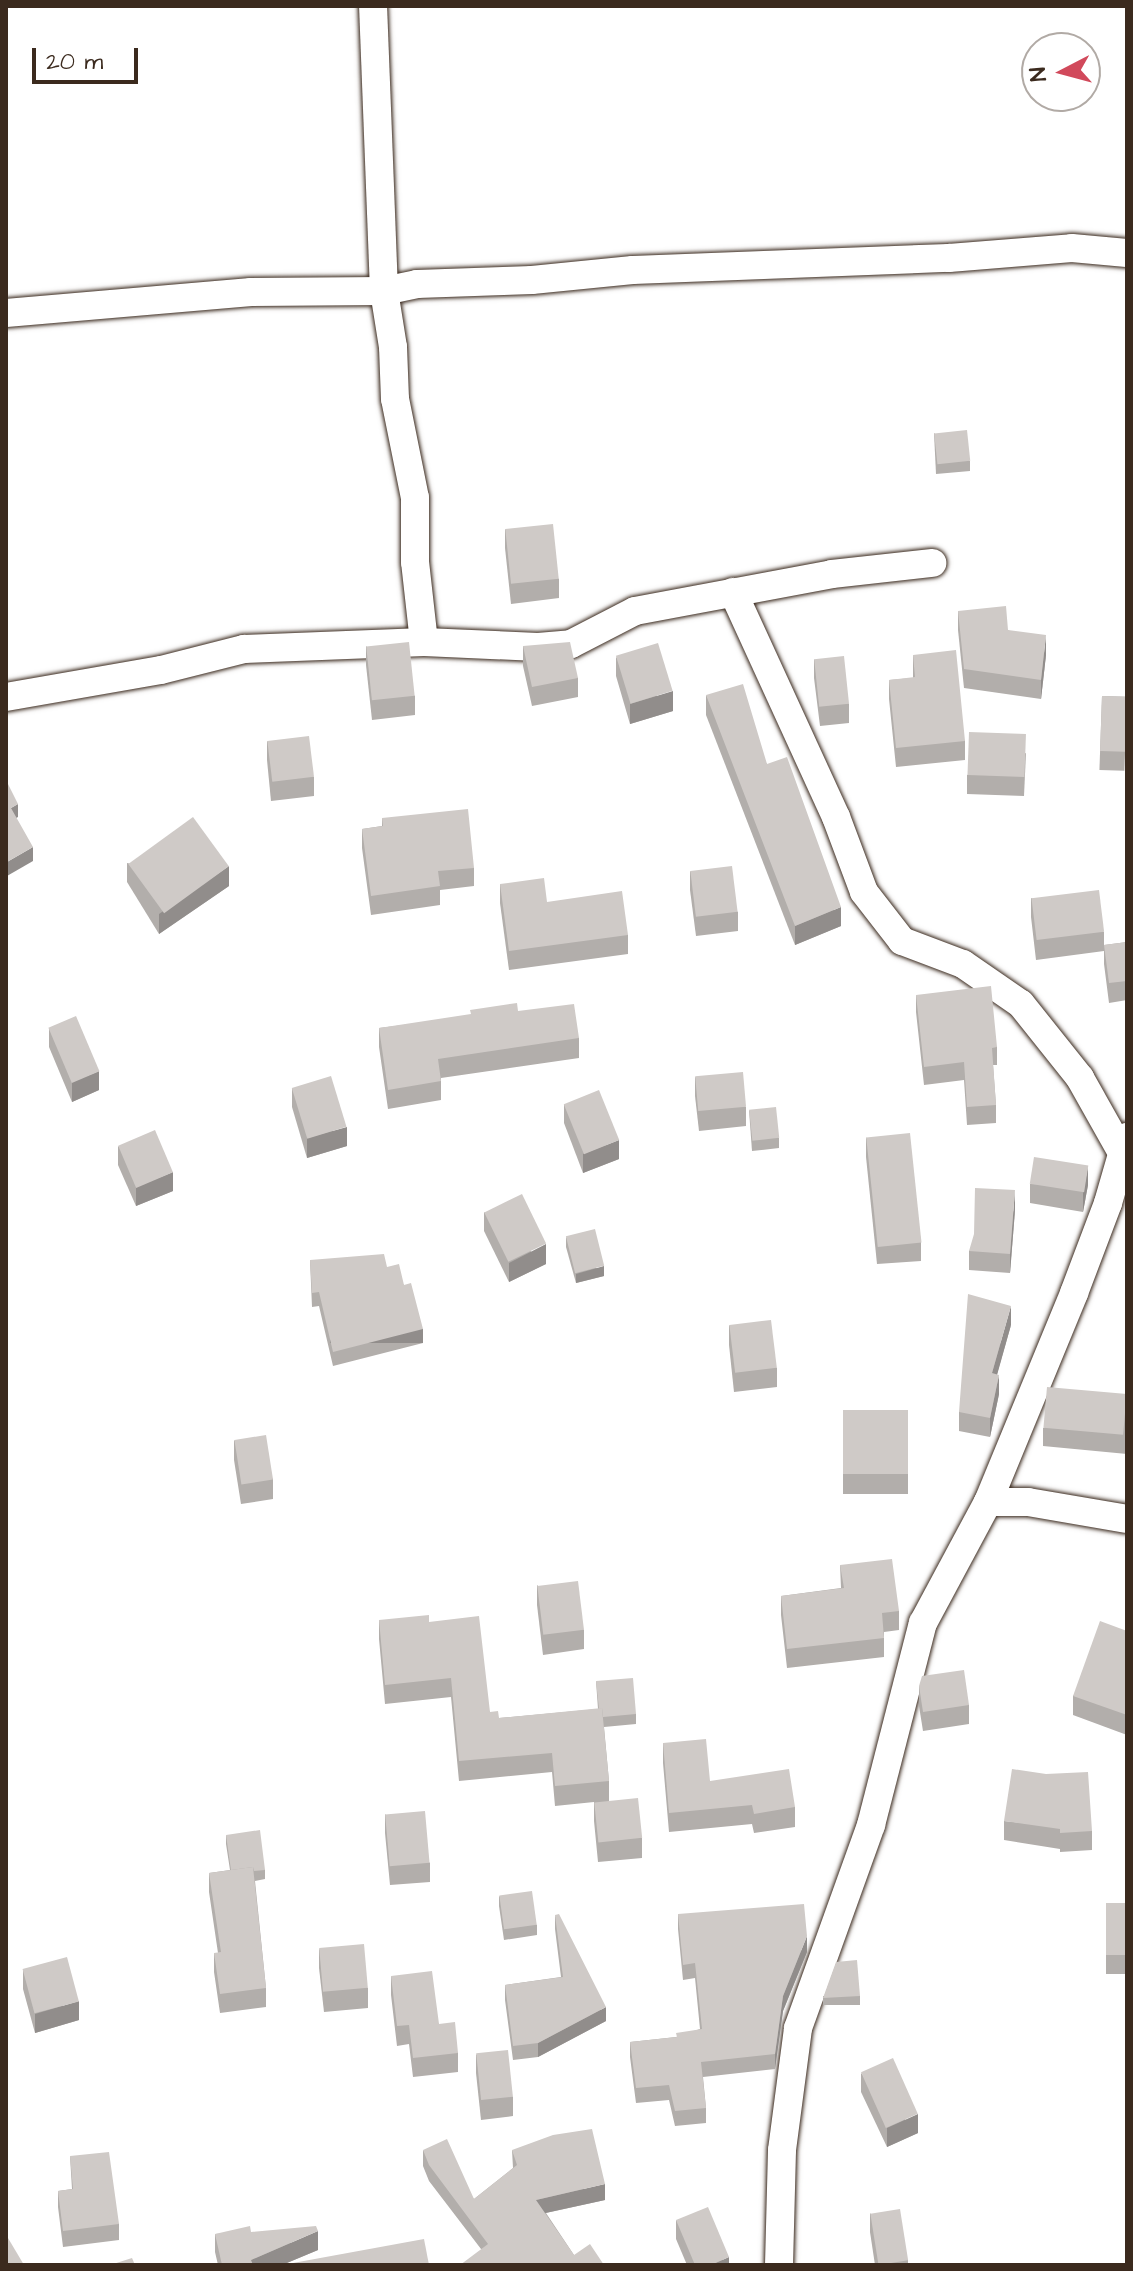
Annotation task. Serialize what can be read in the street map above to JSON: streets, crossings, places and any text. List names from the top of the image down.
{
  "scale_bar": "20 m",
  "north": "left"
}
